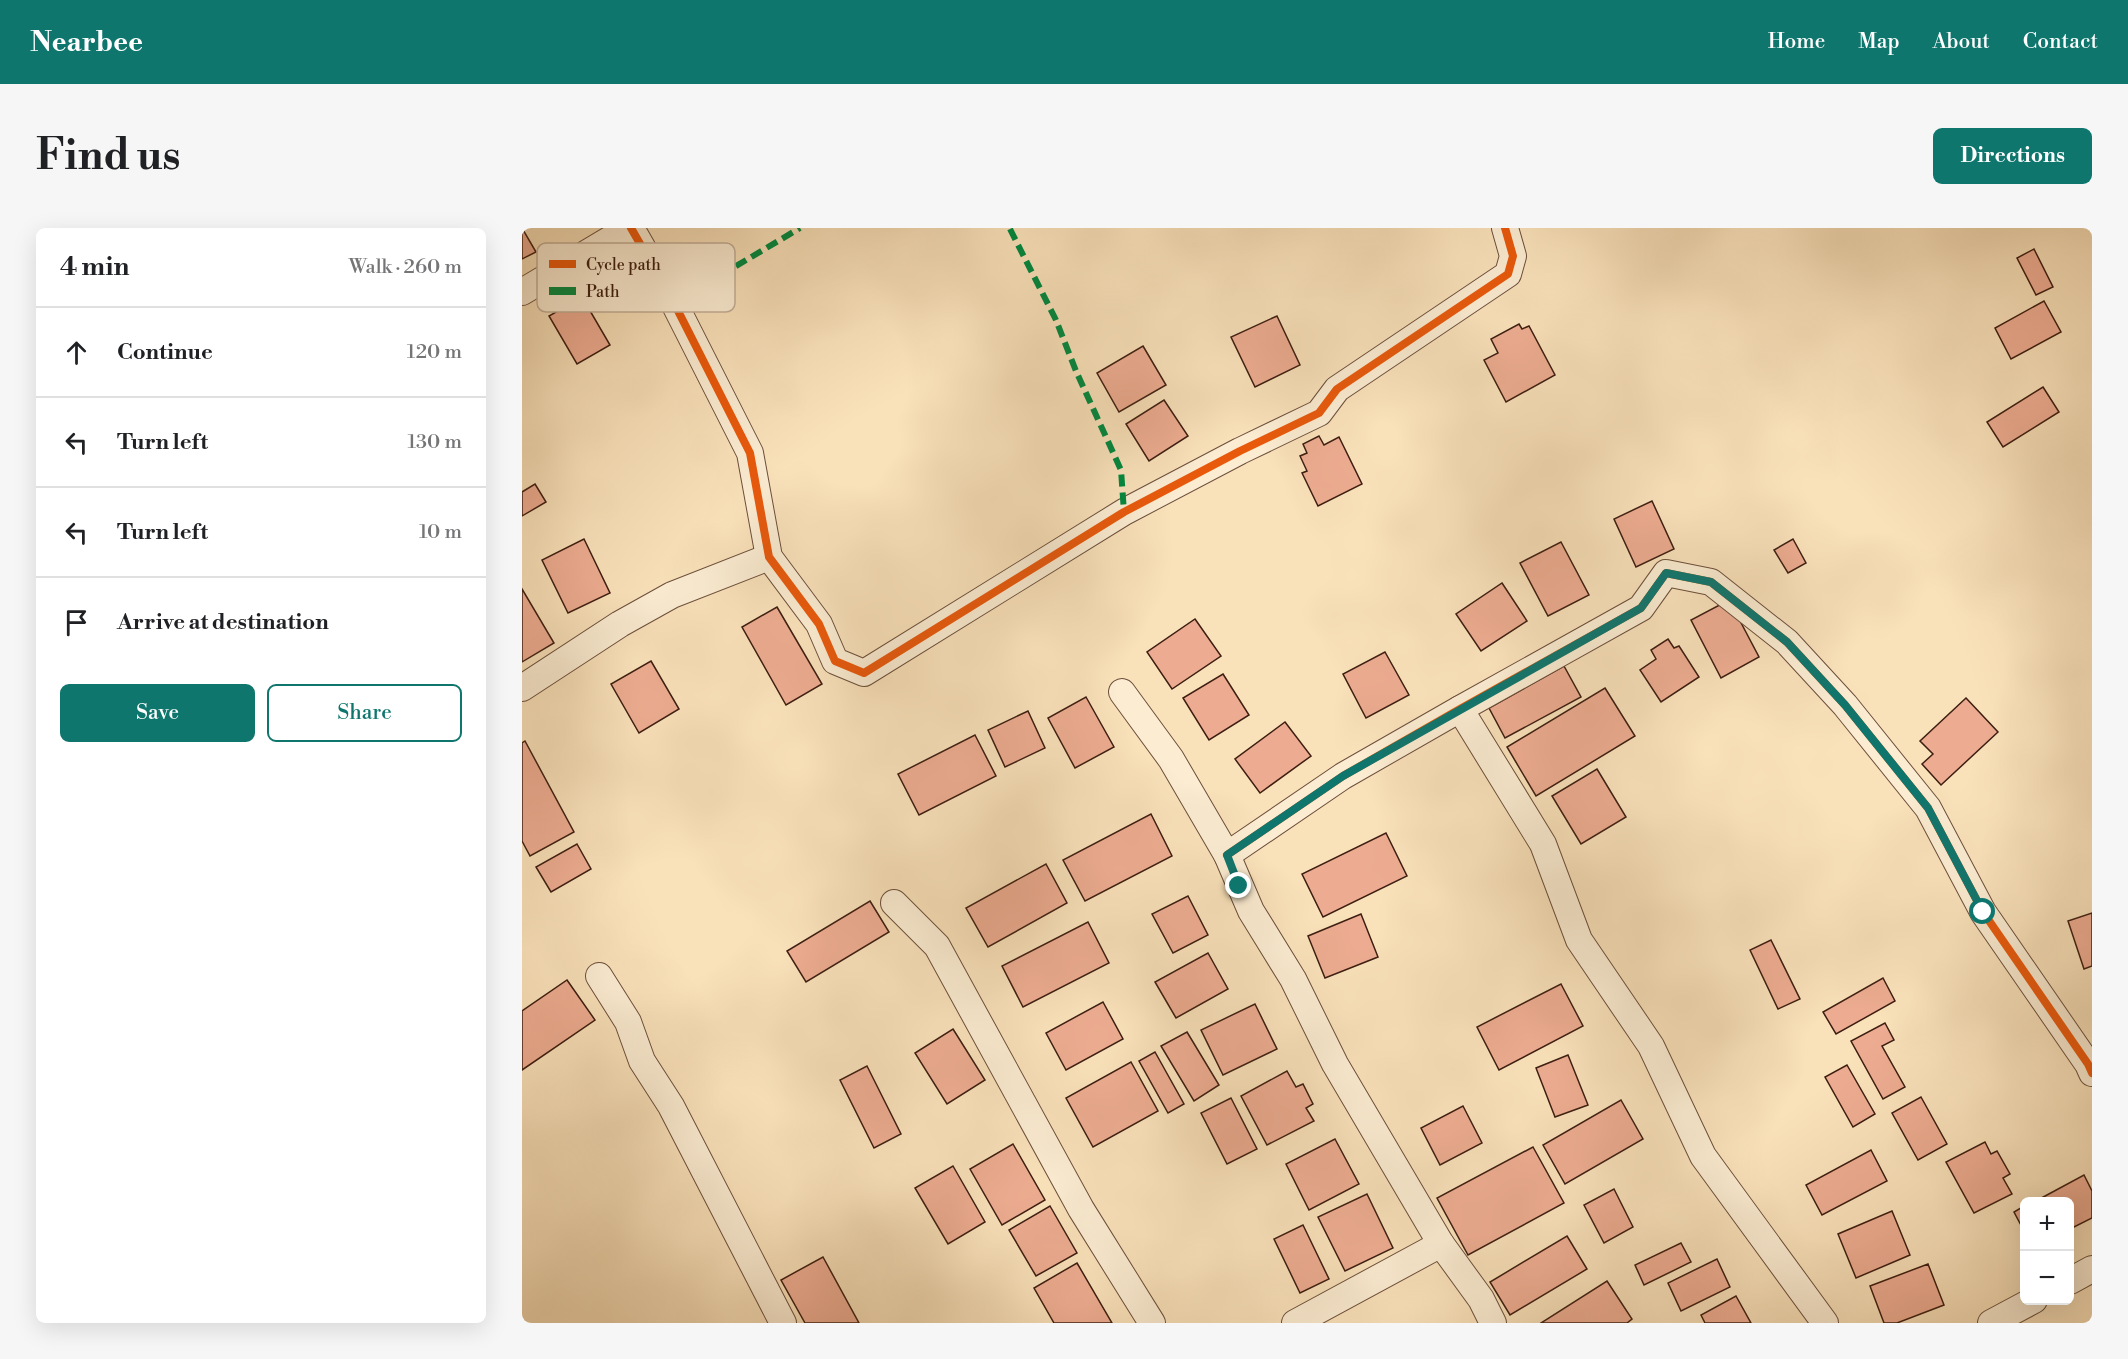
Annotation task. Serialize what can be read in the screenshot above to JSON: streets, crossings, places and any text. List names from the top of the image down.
{
  "legend": ["Cycle path", "Path"],
  "page": {
    "header": "Nearbee",
    "nav": [
      "Home",
      "Map",
      "About",
      "Contact"
    ],
    "buttons": [
      "Directions",
      ["Save", "Share"]
    ],
    "title": "Find us",
    "heading": ["4 min", "Walk · 260 m"],
    "list": [
      ["Continue", "120 m"],
      ["Turn left", "130 m"],
      ["Turn left", "10 m"],
      "Arrive at destination"
    ],
    "map_buttons": ["+", "−"]
  }
}
